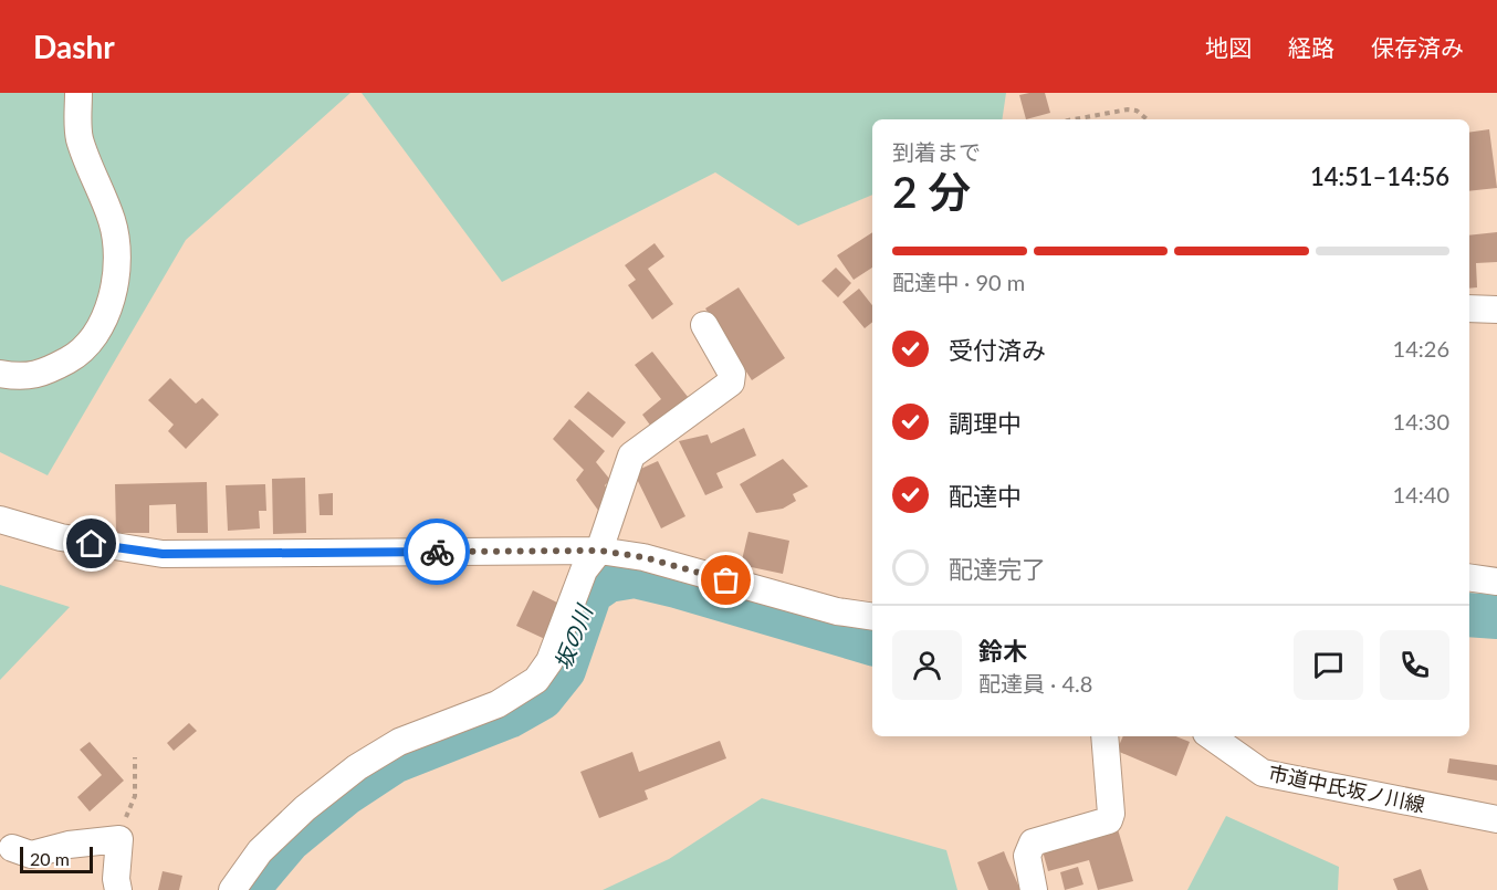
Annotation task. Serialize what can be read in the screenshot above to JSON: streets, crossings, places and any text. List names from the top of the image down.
{
  "streets": {
    "street": ["市道中氏坂ノ川線"]
  },
  "water": ["坂の川"],
  "scale_bar": "20 m",
  "page": {
    "header": "Dashr",
    "nav": ["地図", "経路", "保存済み"],
    "heading": ["2 分", "到着まで", "14:51–14:56"],
    "panel": ["鈴木", "配達員 · 4.8"],
    "bar": "配達中 · 90 m",
    "list": [
      ["受付済み", "14:26"],
      ["調理中", "14:30"],
      ["配達中", "14:40"],
      "配達完了"
    ],
    "scale": "20 m"
  }
}
